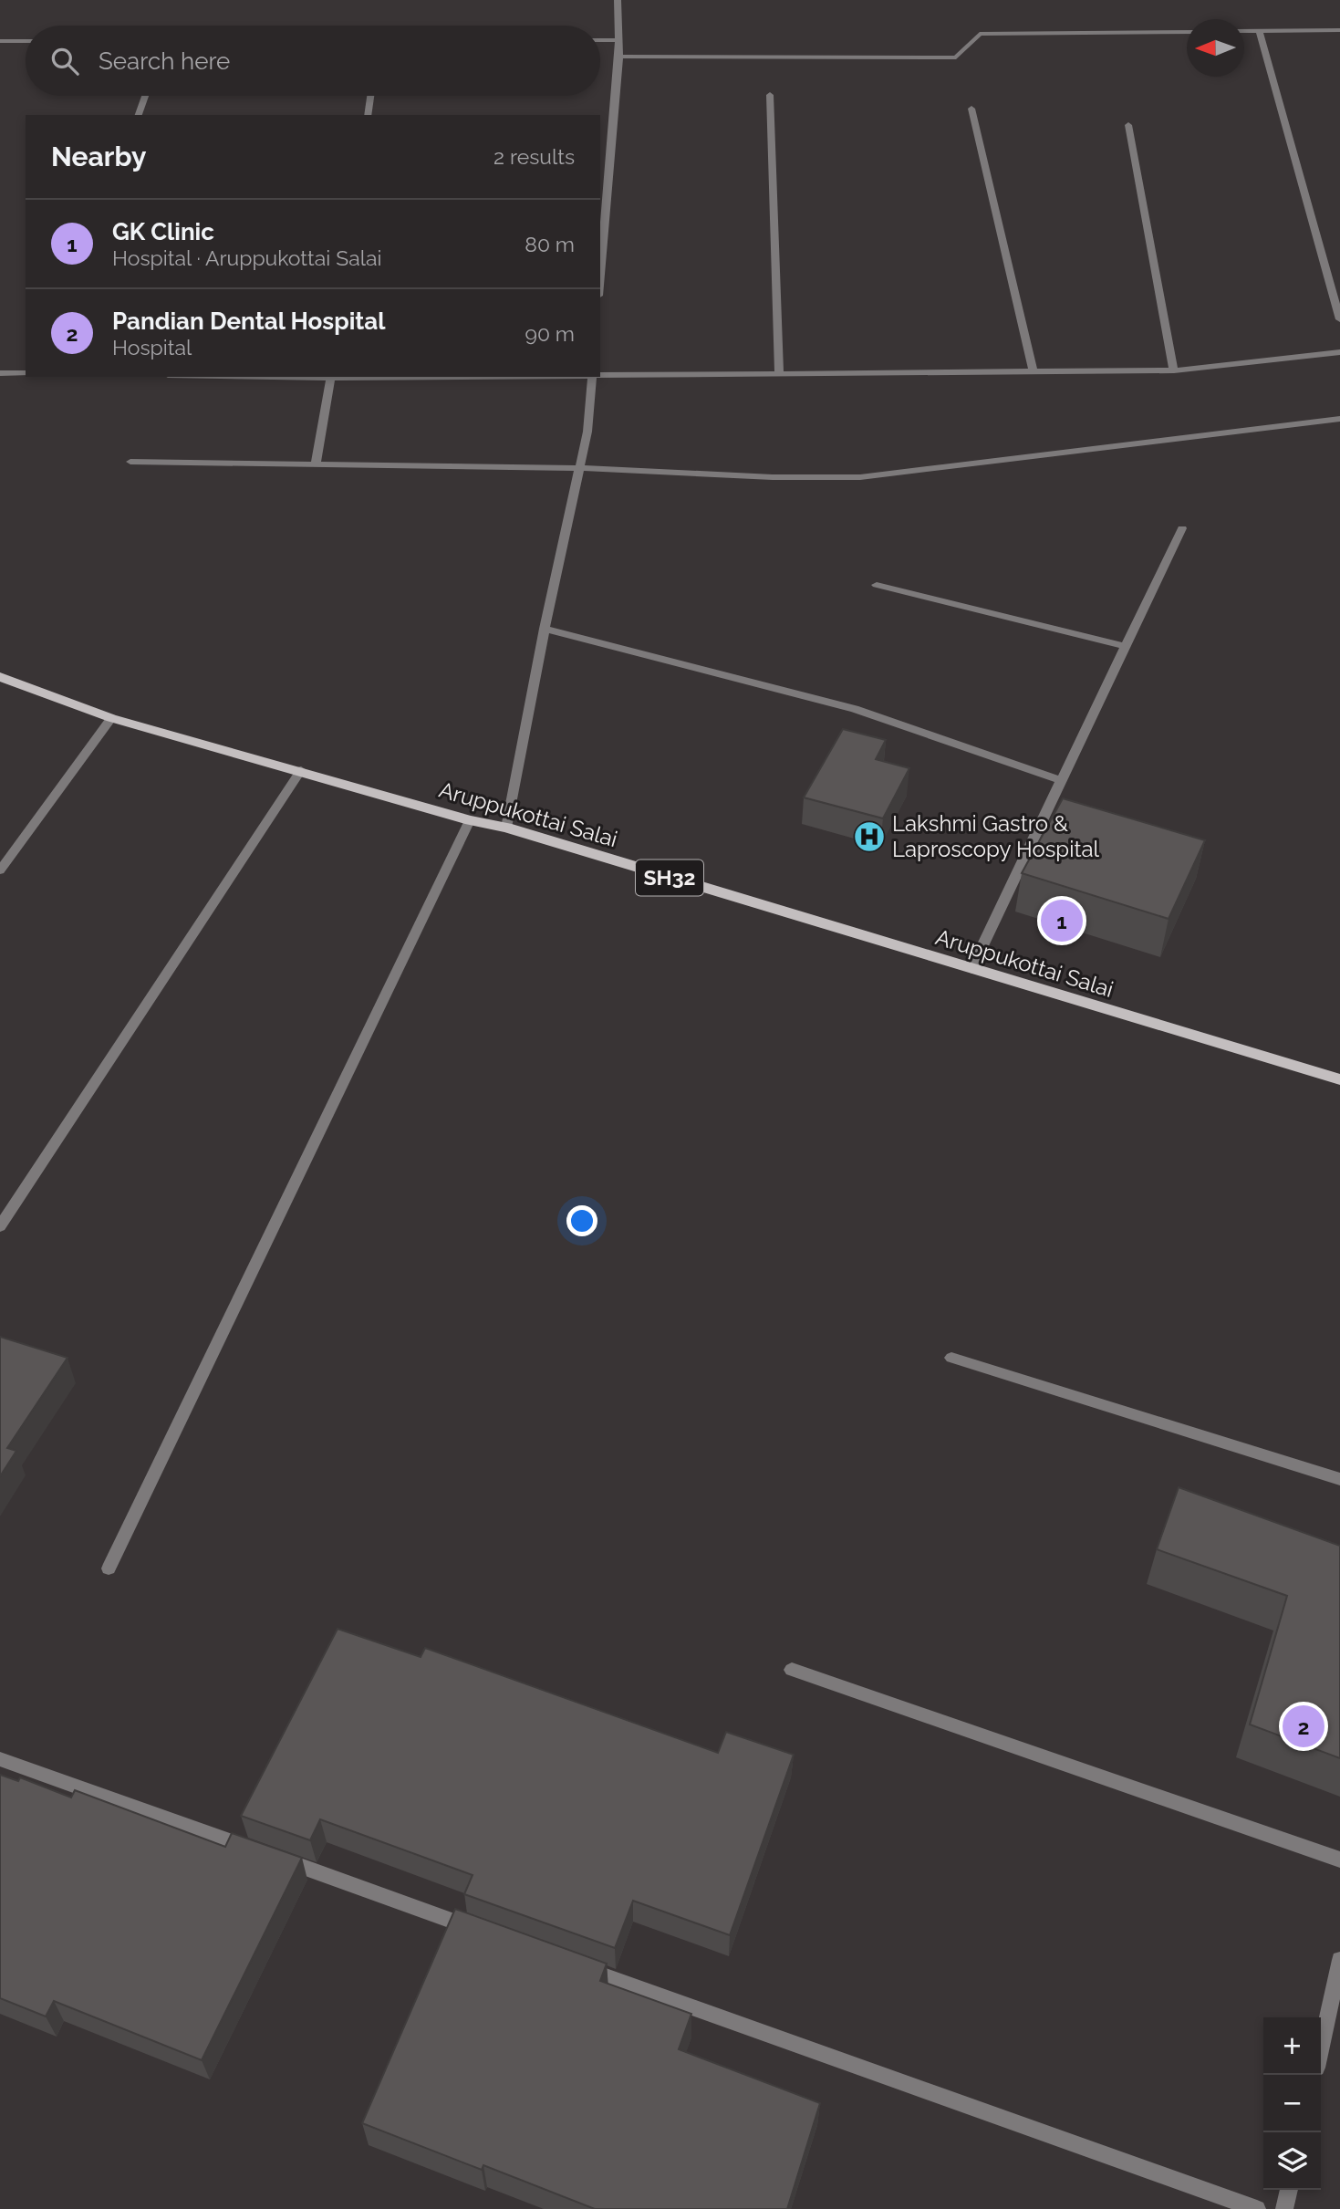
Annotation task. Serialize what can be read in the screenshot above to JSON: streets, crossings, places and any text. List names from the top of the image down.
{
  "streets": {
    "main road": ["Aruppukottai Salai", "SH32"]
  },
  "places": {
    "hospital": ["Lakshmi Gastro & Laproscopy Hospital"]
  },
  "north": "left",
  "page": {
    "search": "Search here",
    "heading": ["Nearby", "2 results"],
    "list": [
      {
        "mark": "1",
        "name": "GK Clinic",
        "note": "Hospital · Aruppukottai Salai",
        "value": "80 m"
      },
      {
        "mark": "2",
        "name": "Pandian Dental Hospital",
        "note": "Hospital",
        "value": "90 m"
      }
    ],
    "pins": ["1", "2"],
    "map_buttons": ["+", "−"]
  }
}
